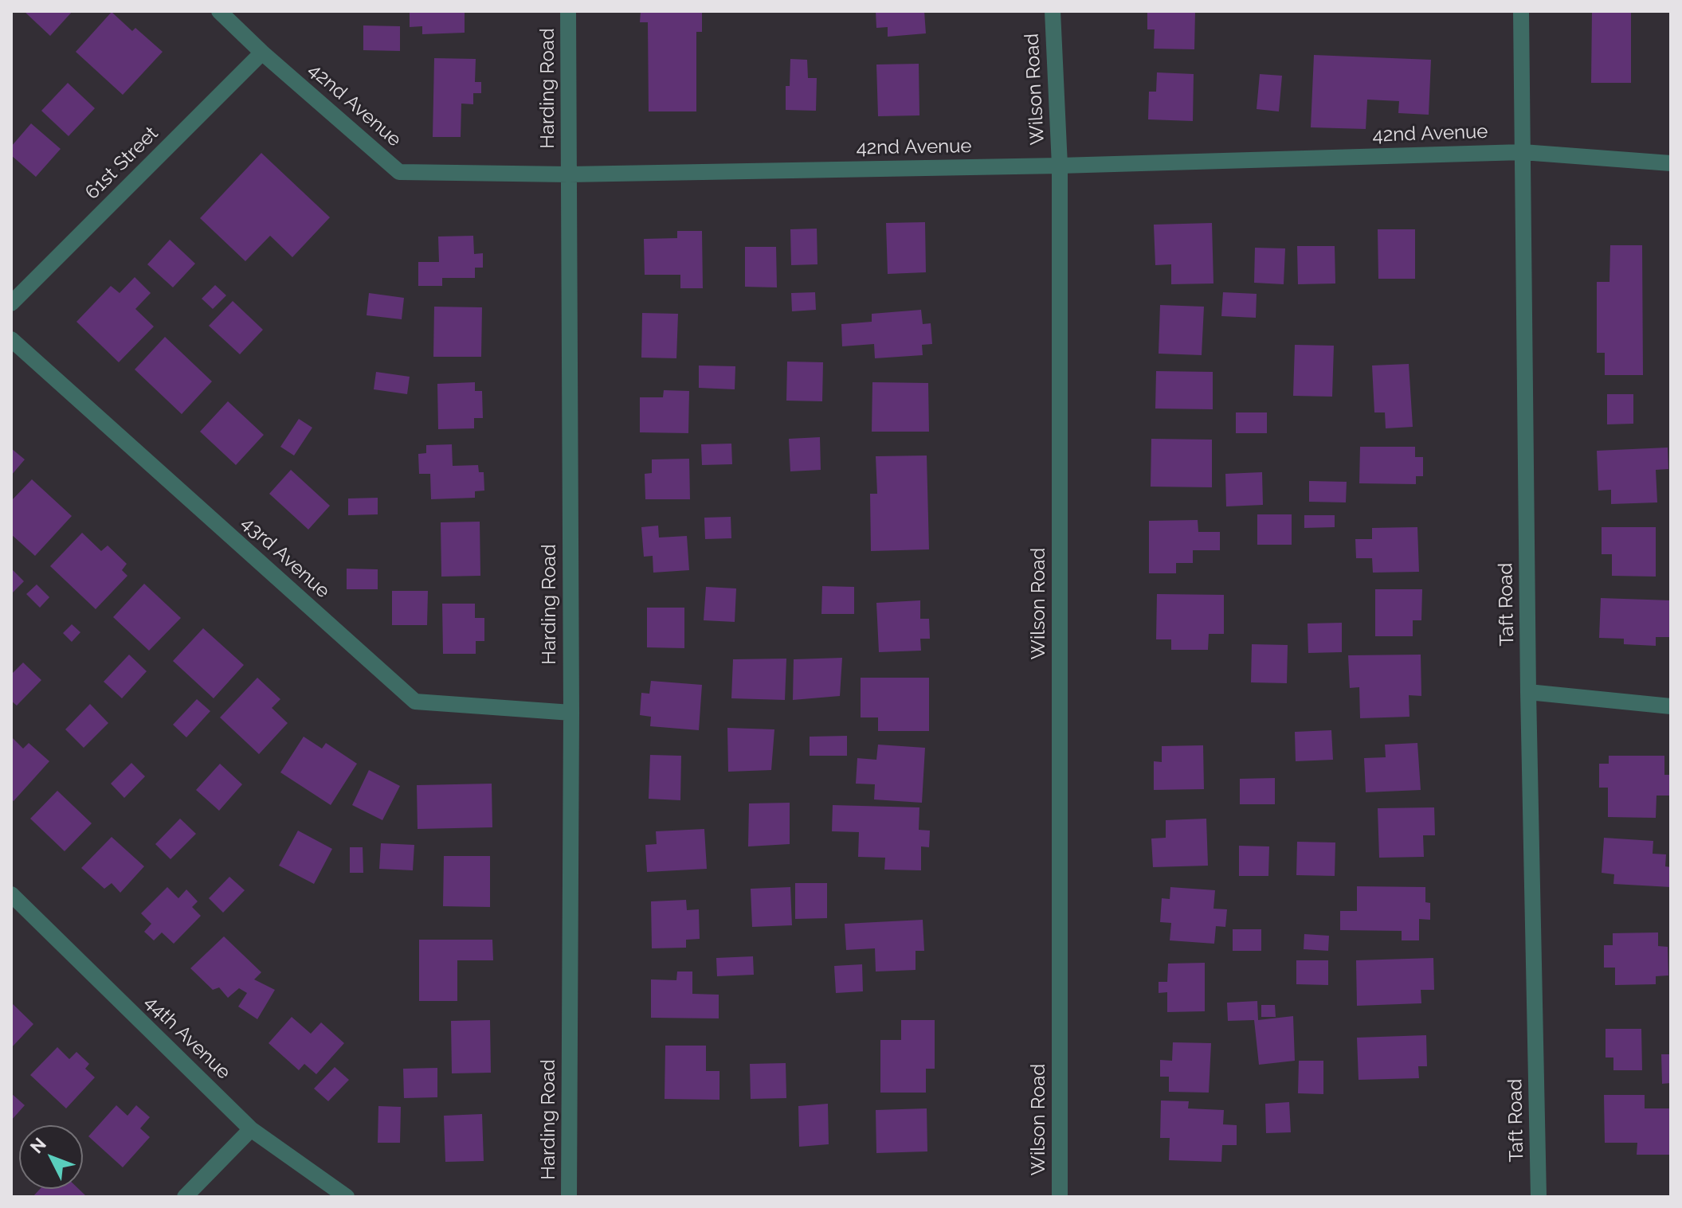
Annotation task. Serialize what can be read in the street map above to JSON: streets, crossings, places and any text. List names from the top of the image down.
{
  "streets": {
    "street": [
      "Harding Road",
      "Wilson Road",
      "42nd Avenue",
      "61st Street",
      "43rd Avenue",
      "Taft Road",
      "44th Avenue"
    ]
  },
  "crossings": [
    ["Harding Road", "42nd Avenue"],
    ["Harding Road", "43rd Avenue"],
    ["Wilson Road", "42nd Avenue"],
    ["42nd Avenue", "61st Street"],
    ["42nd Avenue", "Taft Road"]
  ],
  "north": "top left"
}
